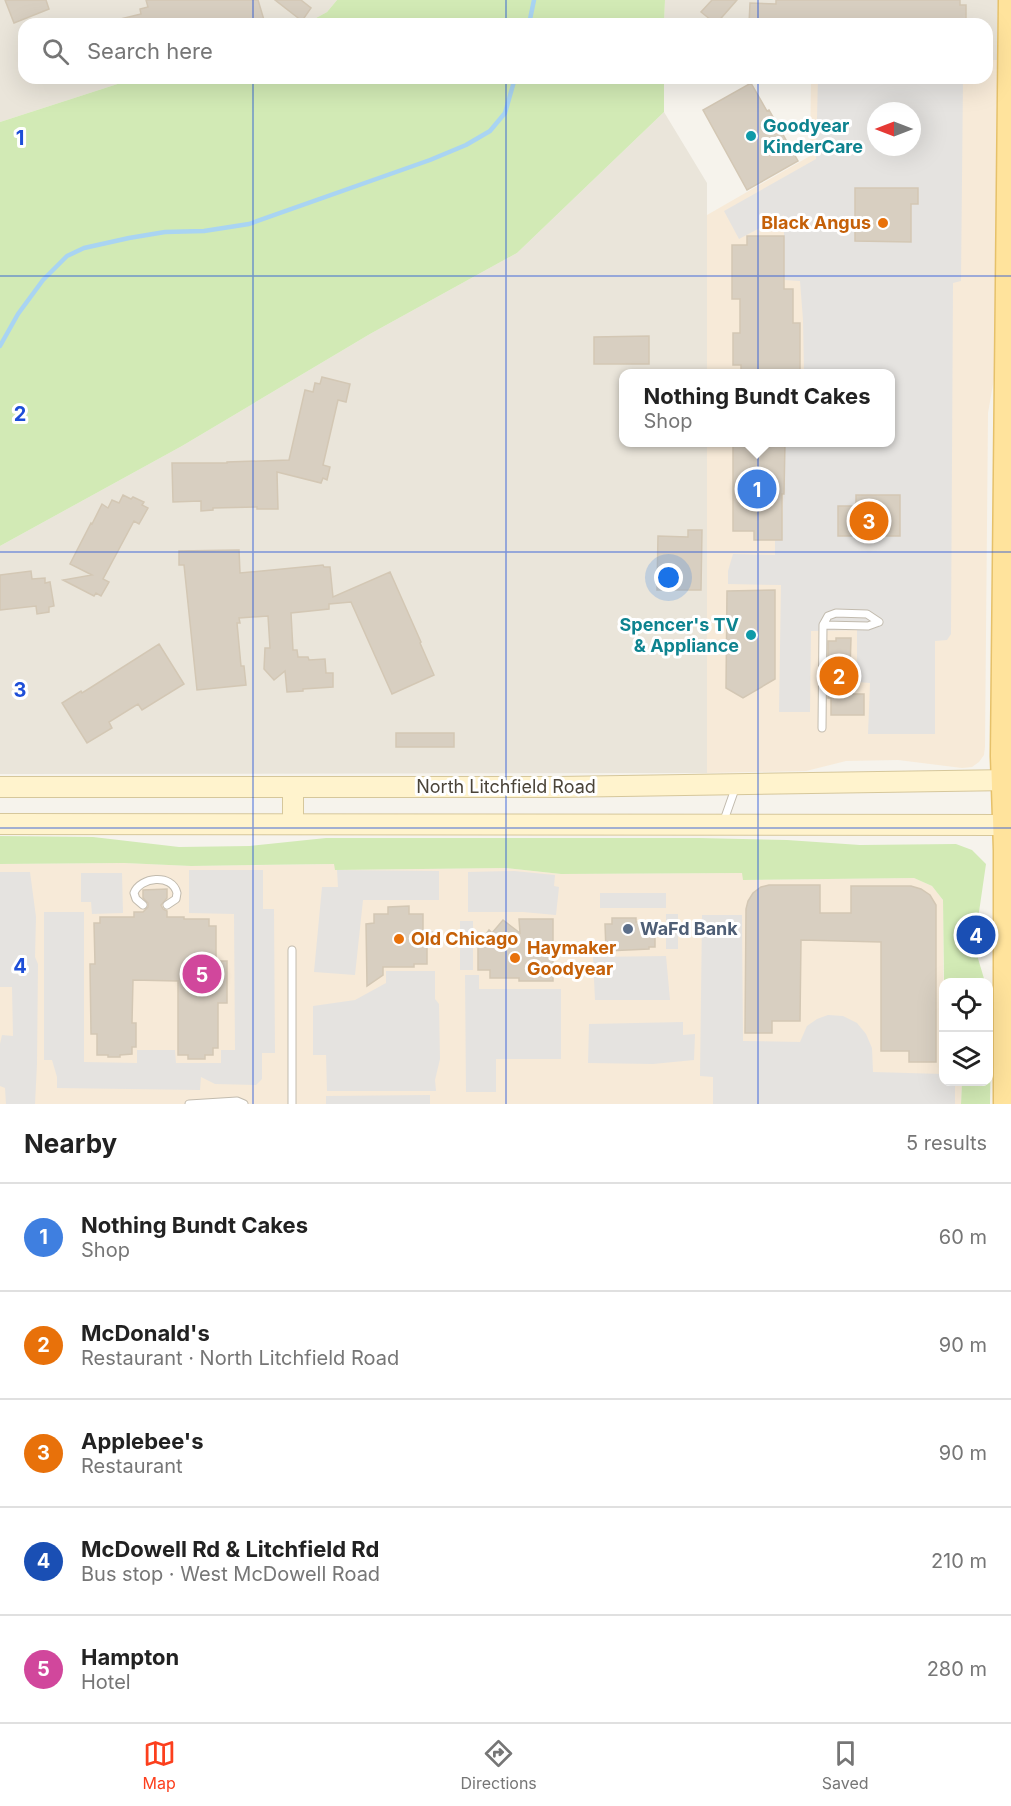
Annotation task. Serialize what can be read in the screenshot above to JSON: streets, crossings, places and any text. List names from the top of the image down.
{
  "streets": {
    "main road": ["North Litchfield Road"]
  },
  "places": [
    "Goodyear KinderCare",
    "Black Angus",
    "Spencer's TV & Appliance",
    "WaFd Bank",
    "Old Chicago",
    "Haymaker Goodyear"
  ],
  "north": "left",
  "page": {
    "search": "Search here",
    "popup": ["Nothing Bundt Cakes", "Shop"],
    "pins": [
      "1",
      "3",
      "2",
      "4",
      "5"
    ],
    "heading": ["Nearby", "5 results"],
    "list": [
      {
        "mark": "1",
        "name": "Nothing Bundt Cakes",
        "note": "Shop",
        "value": "60 m"
      },
      {
        "mark": "2",
        "name": "McDonald's",
        "note": "Restaurant · North Litchfield Road",
        "value": "90 m"
      },
      {
        "mark": "3",
        "name": "Applebee's",
        "note": "Restaurant",
        "value": "90 m"
      },
      {
        "mark": "4",
        "name": "McDowell Rd & Litchfield Rd",
        "note": "Bus stop · West McDowell Road",
        "value": "210 m"
      },
      {
        "mark": "5",
        "name": "Hampton",
        "note": "Hotel",
        "value": "280 m"
      }
    ],
    "nav": ["Map", "Directions", "Saved"]
  },
  "grid": {
    "rows": [
      "1",
      "2",
      "3",
      "4"
    ]
  }
}
